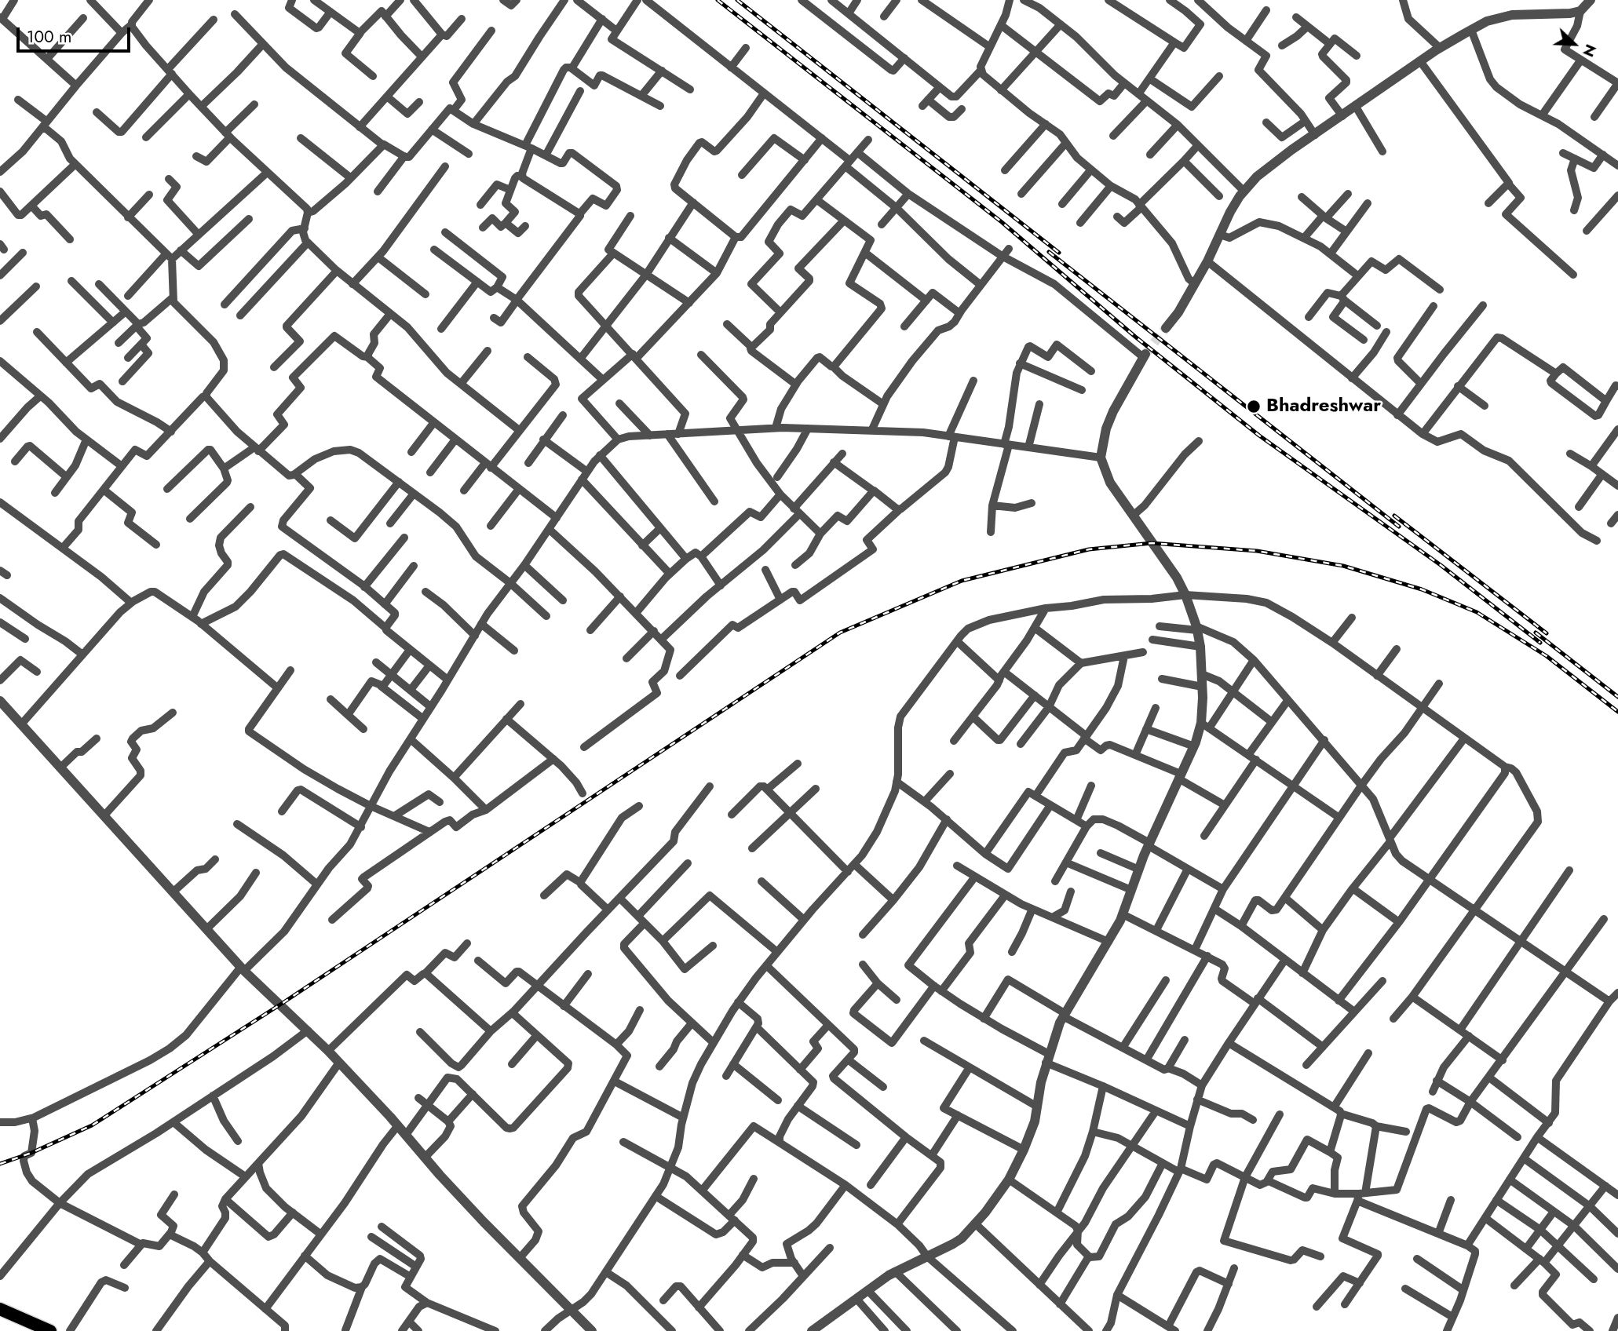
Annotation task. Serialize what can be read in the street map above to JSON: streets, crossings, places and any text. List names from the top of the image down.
{
  "places": ["Bhadreshwar"],
  "scale_bar": "100 m",
  "north": "bottom right"
}
